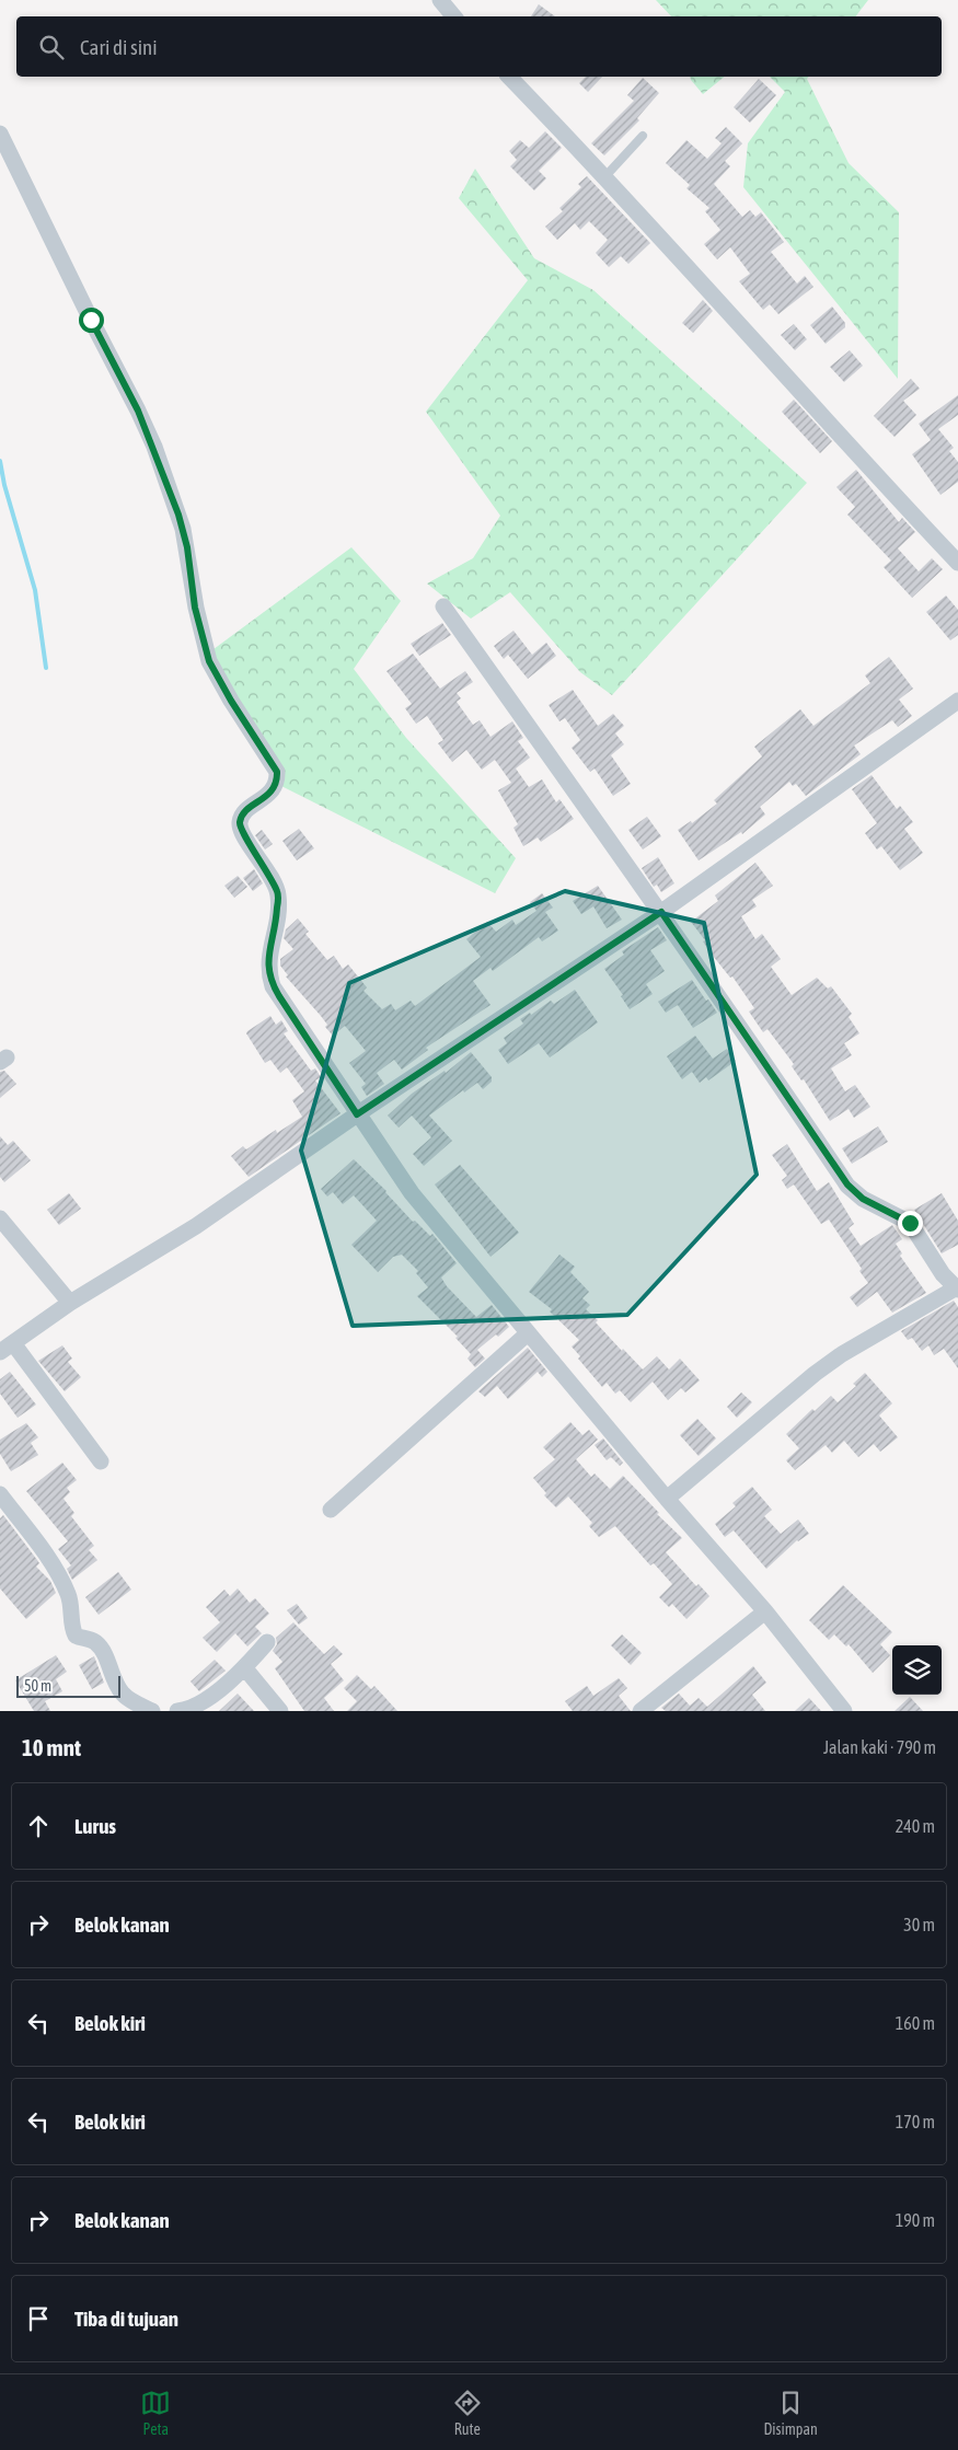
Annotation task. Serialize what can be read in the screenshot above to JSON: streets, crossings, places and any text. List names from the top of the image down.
{
  "scale_bar": "50 m",
  "page": {
    "search": "Cari di sini",
    "scale": "50 m",
    "heading": ["10 mnt", "Jalan kaki · 790 m"],
    "list": [
      ["Lurus", "240 m"],
      ["Belok kanan", "30 m"],
      ["Belok kiri", "160 m"],
      ["Belok kiri", "170 m"],
      ["Belok kanan", "190 m"],
      "Tiba di tujuan"
    ],
    "nav": ["Peta", "Rute", "Disimpan"]
  }
}
